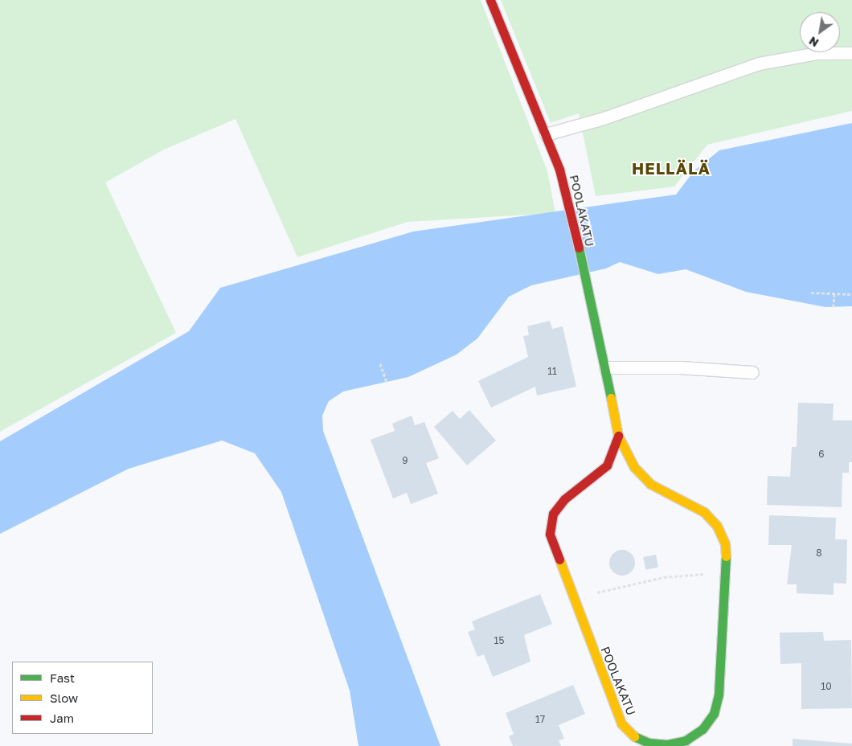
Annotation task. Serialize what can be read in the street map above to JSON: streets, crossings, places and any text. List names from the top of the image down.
{
  "streets": {
    "street": ["POOLAKATU"]
  },
  "districts": ["HELLÄLÄ"],
  "house_numbers": [
    "11",
    "6",
    "9",
    "8",
    "15",
    "10",
    "17"
  ],
  "legend": ["Fast", "Slow", "Jam"],
  "north": "bottom left"
}
